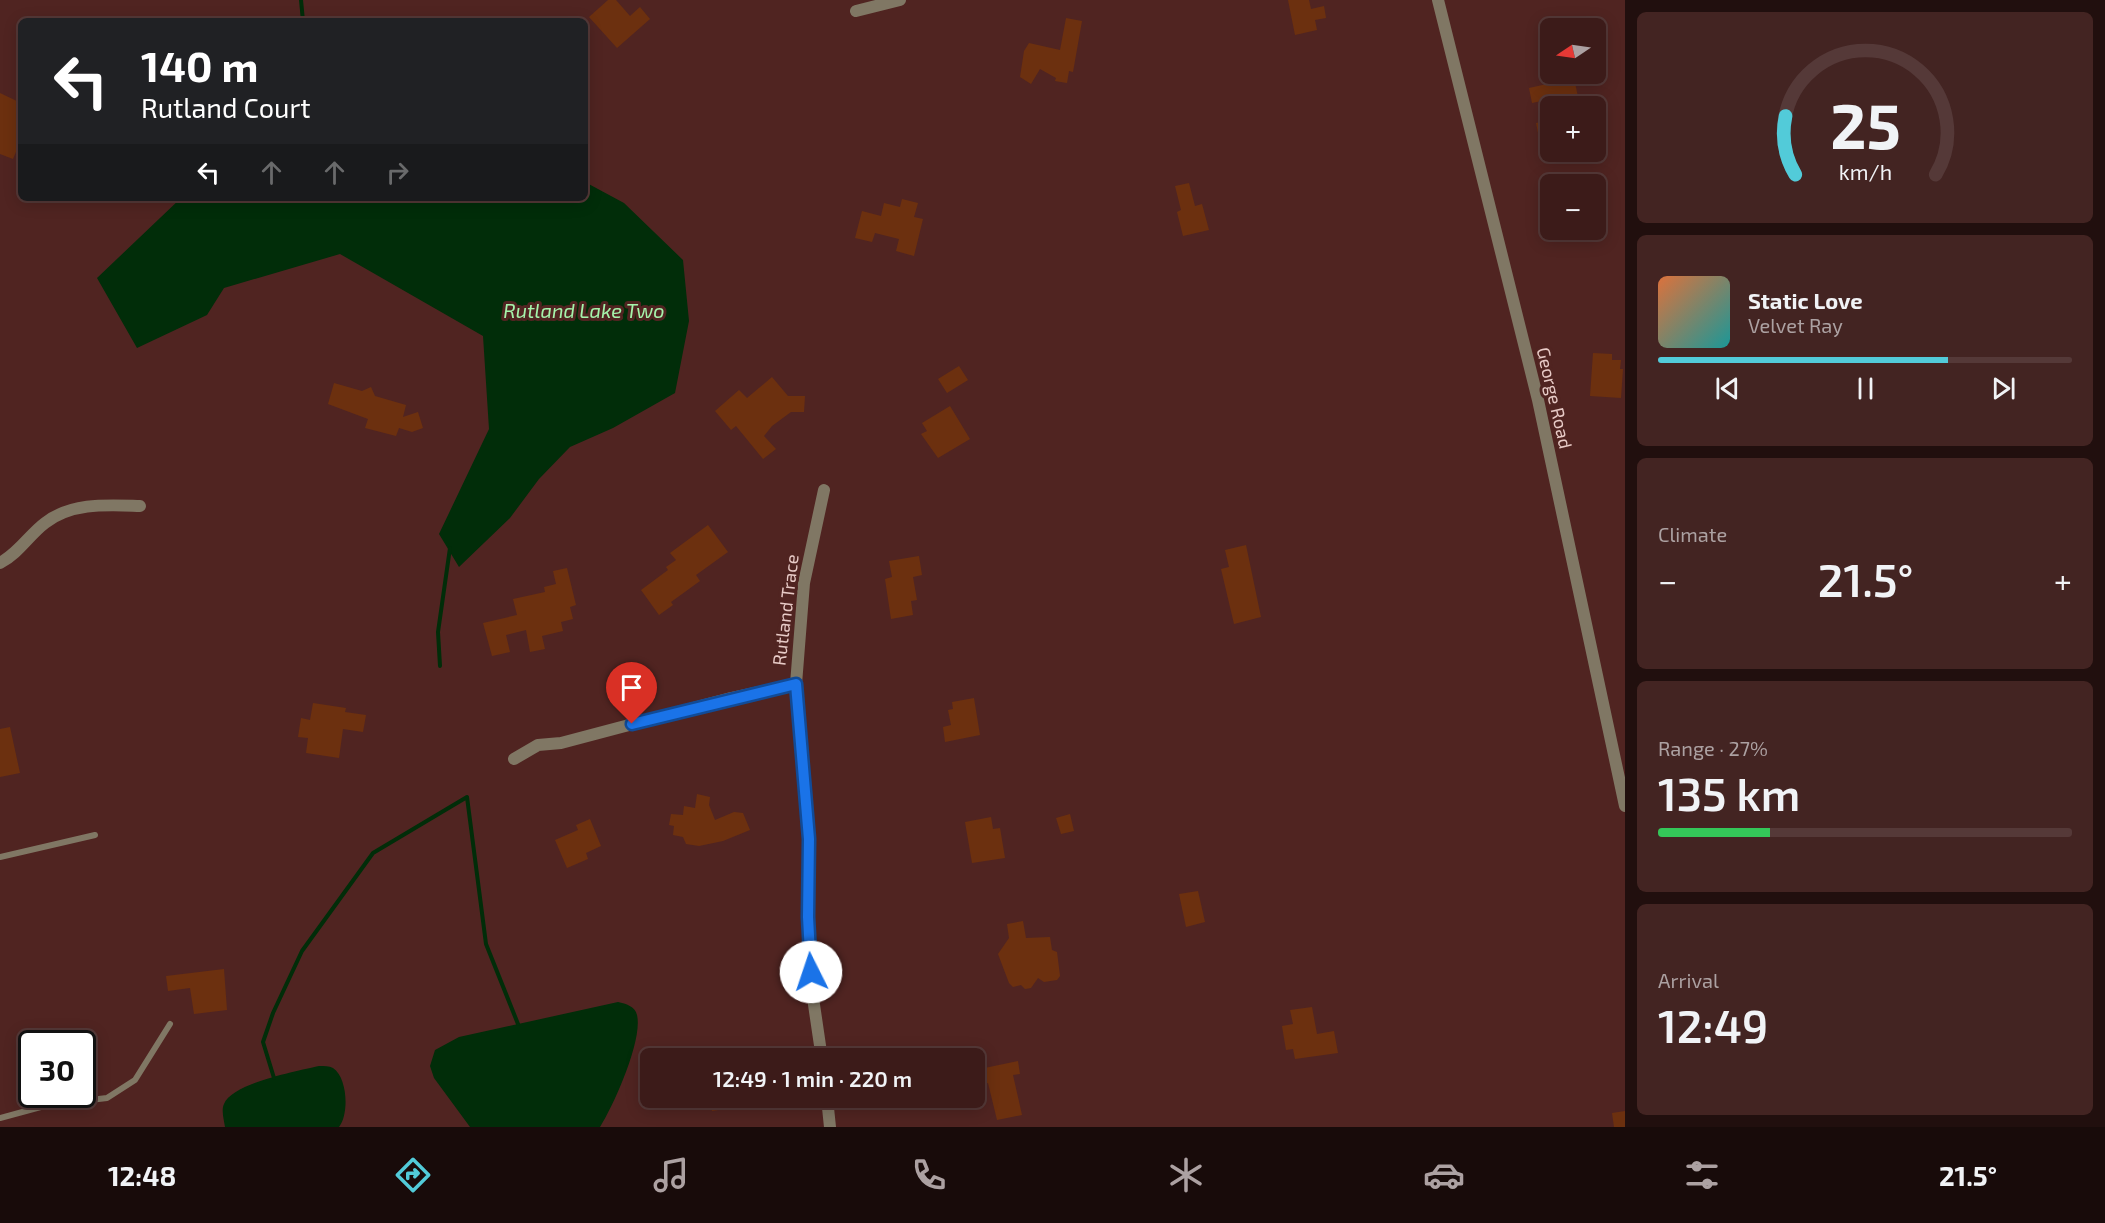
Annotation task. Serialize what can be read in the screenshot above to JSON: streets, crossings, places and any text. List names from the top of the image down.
{
  "streets": {
    "street": ["George Road", "Rutland Trace"]
  },
  "water": ["Rutland Lake Two"],
  "north": "left",
  "page": {
    "map_buttons": ["+", "−"],
    "turn": ["140 m", "Rutland Court"],
    "song": ["Static Love", "Velvet Ray"],
    "tile": [
      "Climate",
      ["Range · 27%", "135 km"],
      ["Arrival", "12:49"]
    ],
    "heat": ["−", "21.5°", "+"],
    "limit": "30",
    "trip": "12:49 · 1 min · 220 m",
    "tabs": ["12:48", "21.5°"],
    "gauge": ["25", "km/h"]
  }
}
